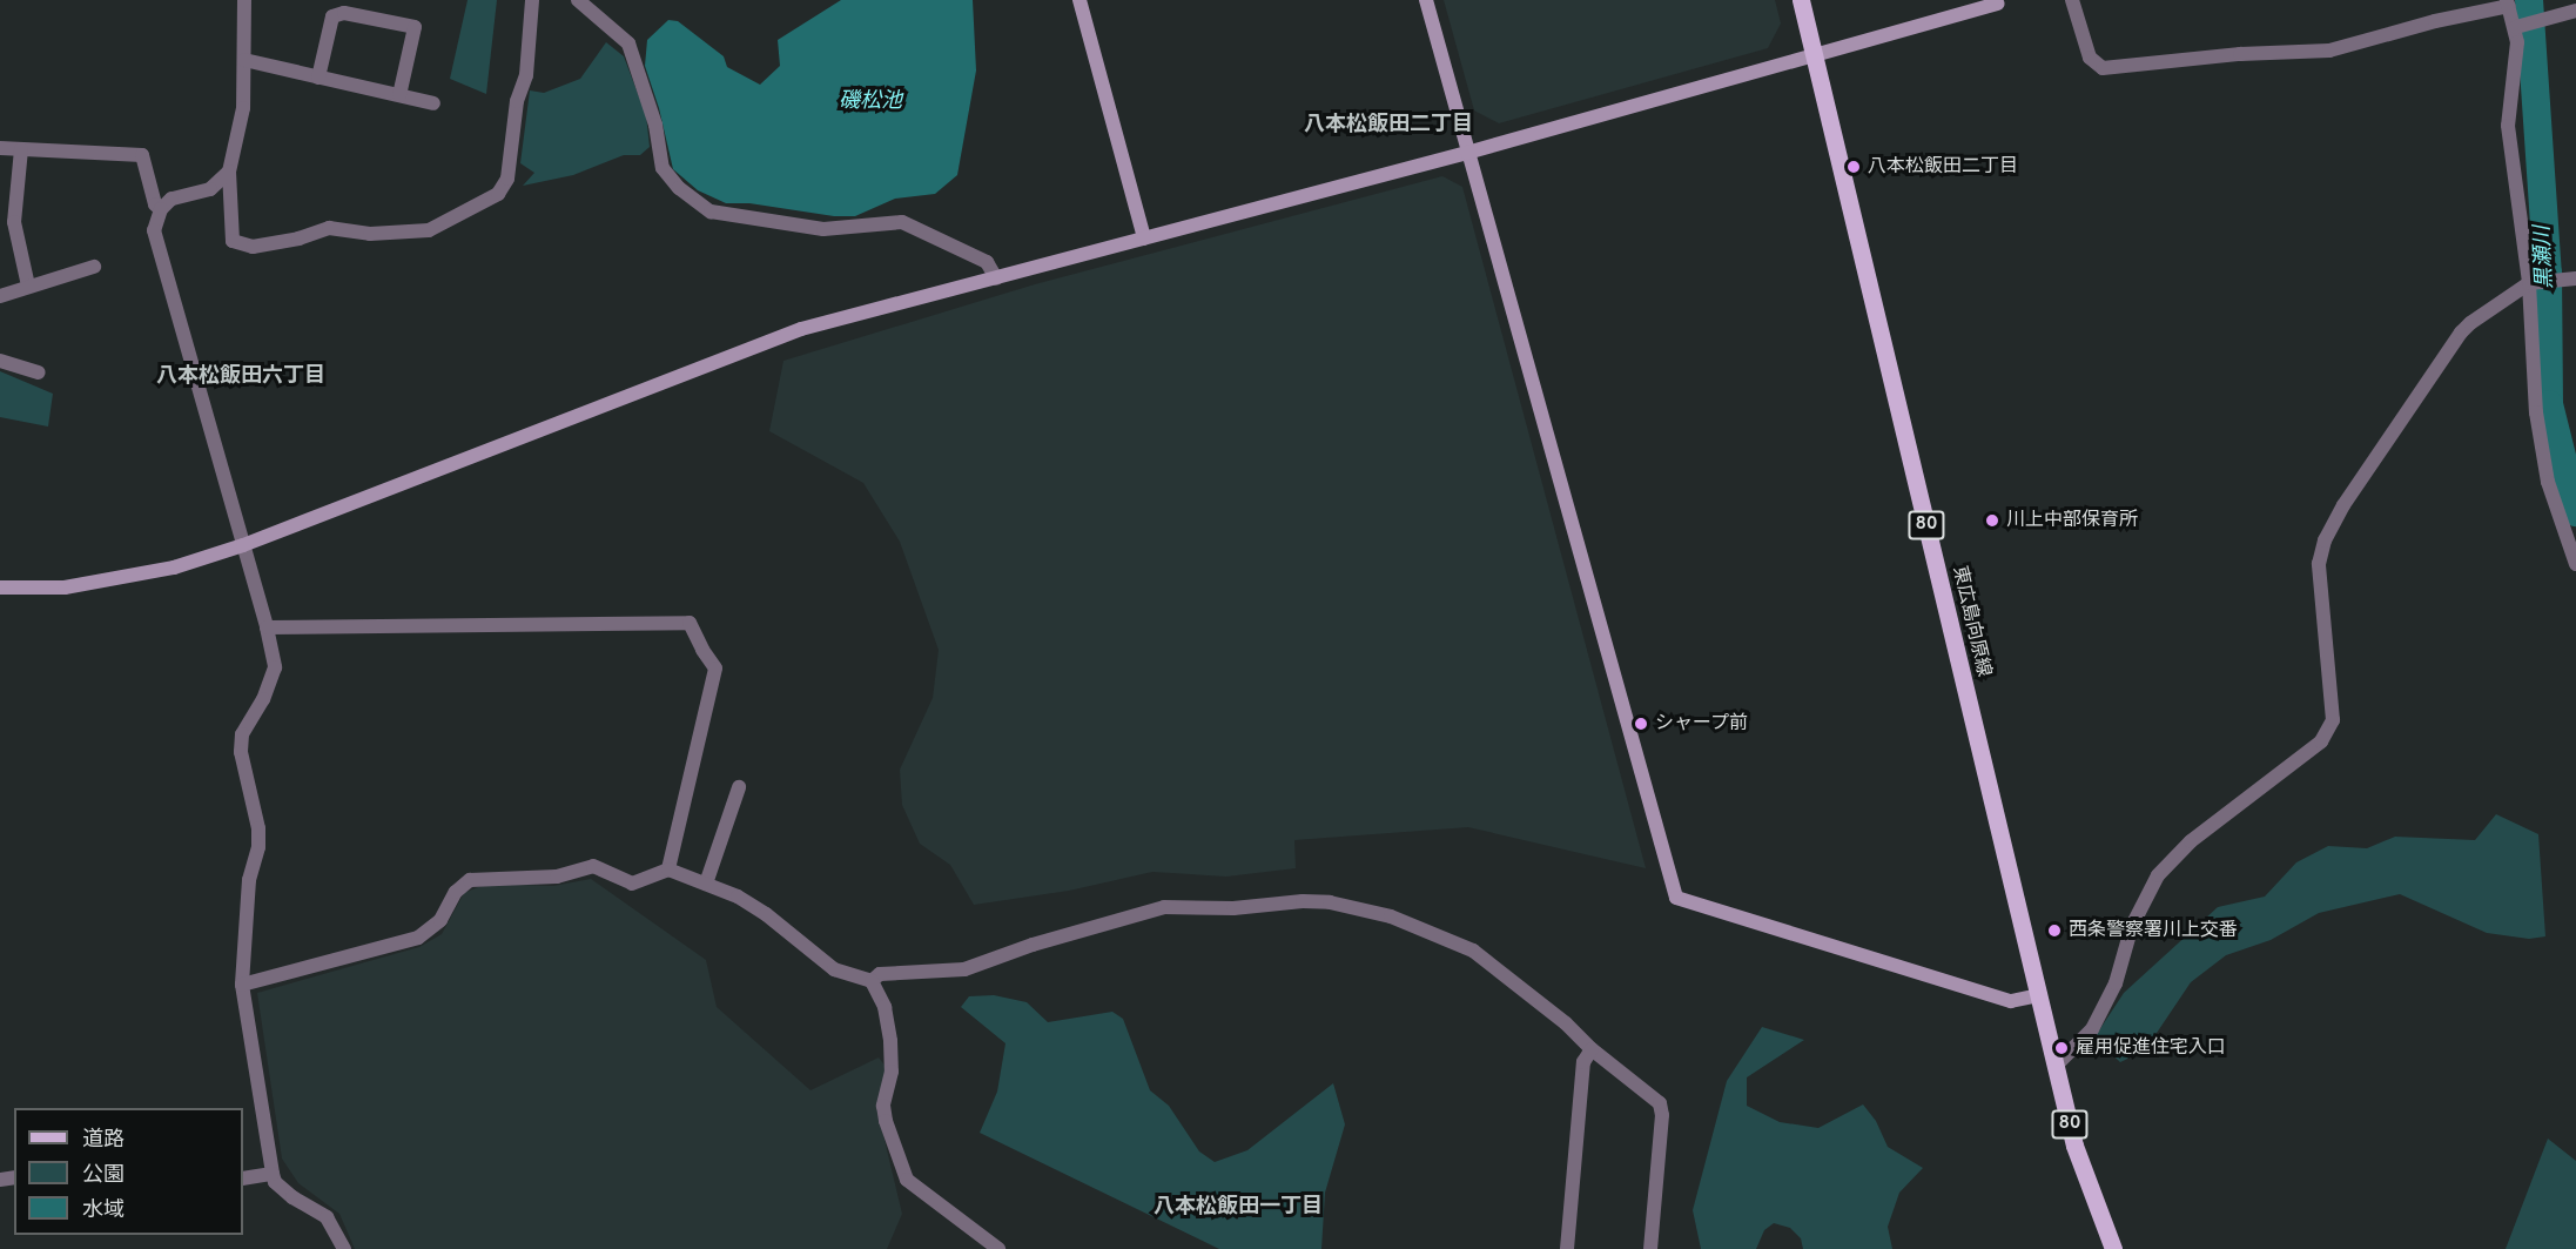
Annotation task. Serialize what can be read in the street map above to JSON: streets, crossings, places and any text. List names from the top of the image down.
{
  "streets": {
    "main road": ["80", "東広島向原線"]
  },
  "districts": ["八本松飯田二丁目", "八本松飯田六丁目", "八本松飯田一丁目"],
  "water": ["磯松池", "黒瀬川"],
  "places": [
    "八本松飯田二丁目",
    "川上中部保育所",
    "シャープ前",
    "西条警察署川上交番",
    "雇用促進住宅入口"
  ],
  "legend": ["道路", "公園", "水域"]
}
